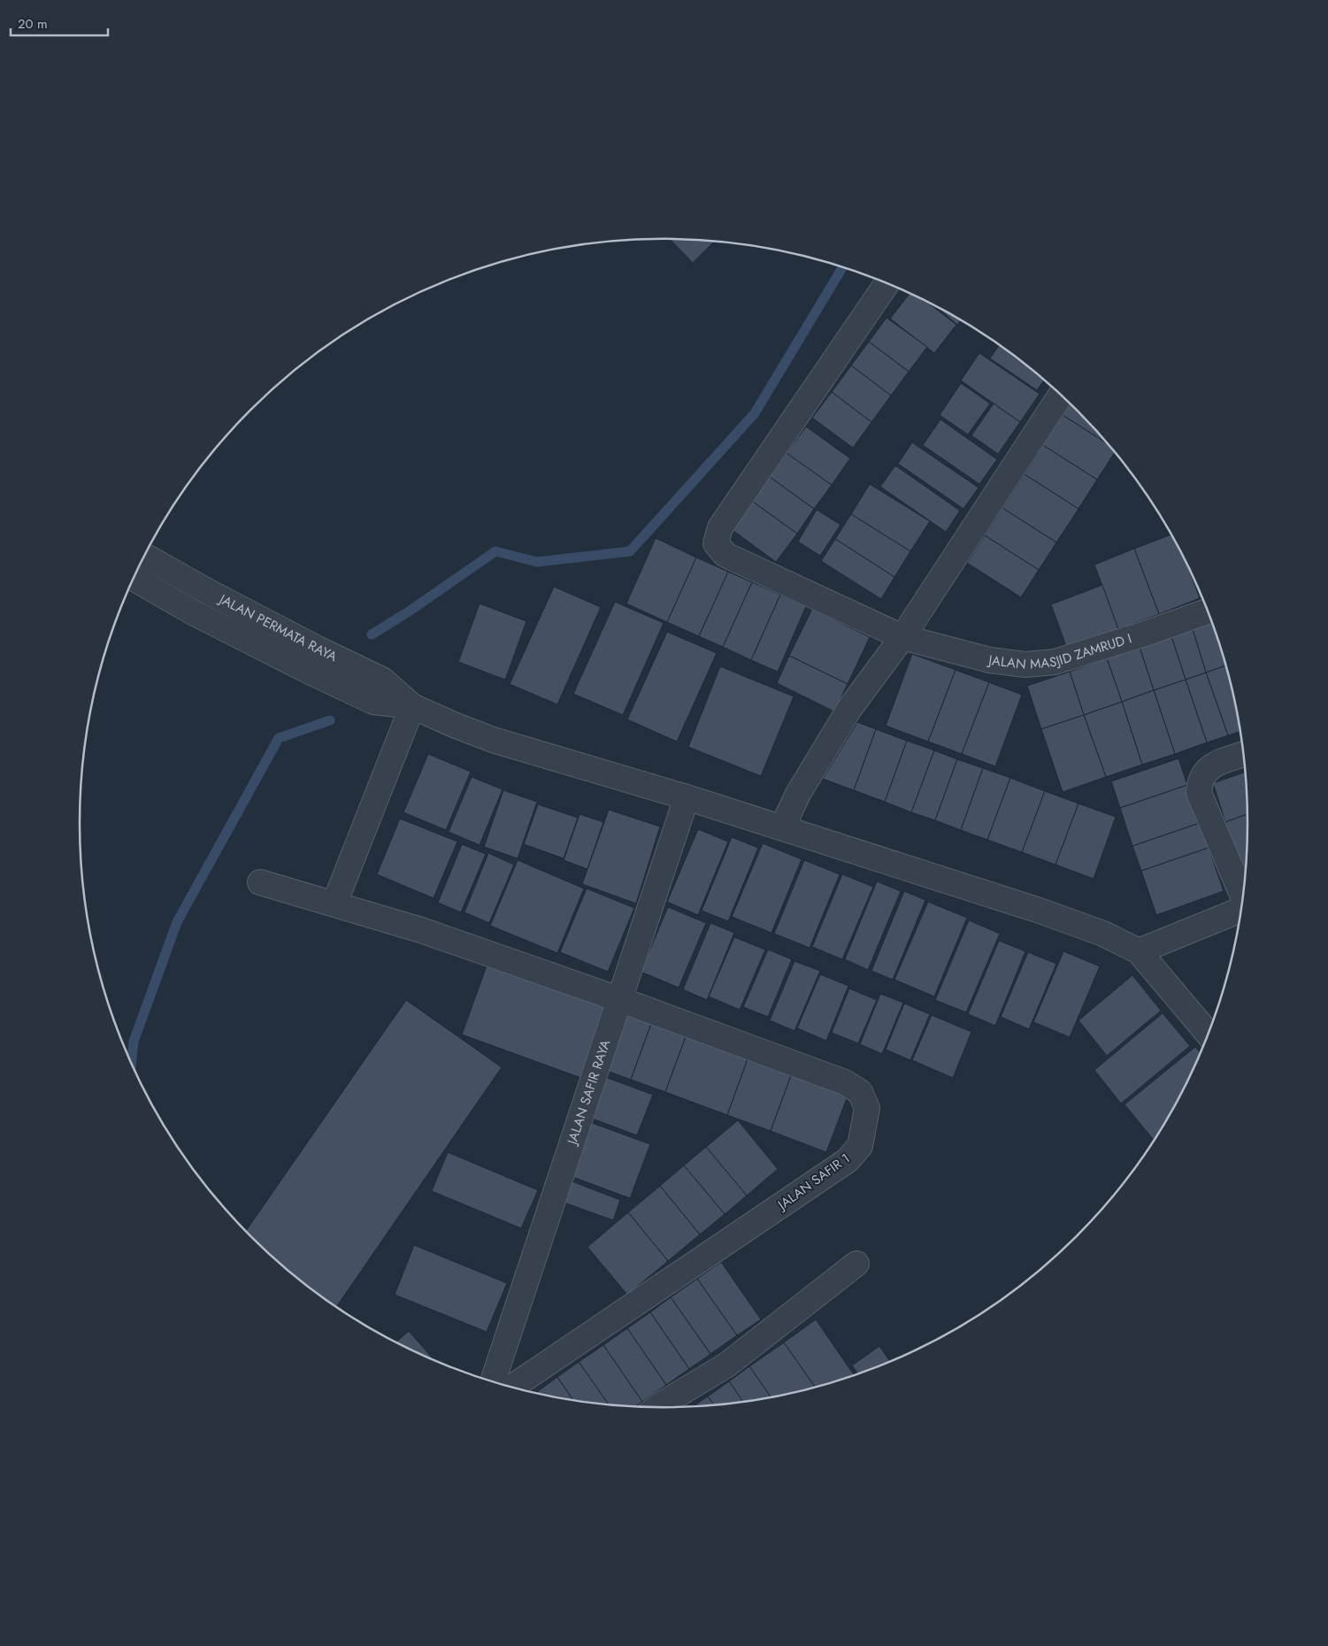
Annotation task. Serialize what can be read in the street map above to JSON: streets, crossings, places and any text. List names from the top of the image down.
{
  "streets": {
    "street": [
      "JALAN PERMATA RAYA",
      "JALAN MASJID ZAMRUD I",
      "JALAN SAFIR RAYA",
      "JALAN SAFIR 1"
    ]
  },
  "crossings": [
    ["JALAN SAFIR RAYA", "JALAN SAFIR 1"]
  ],
  "scale_bar": "20 m"
}
